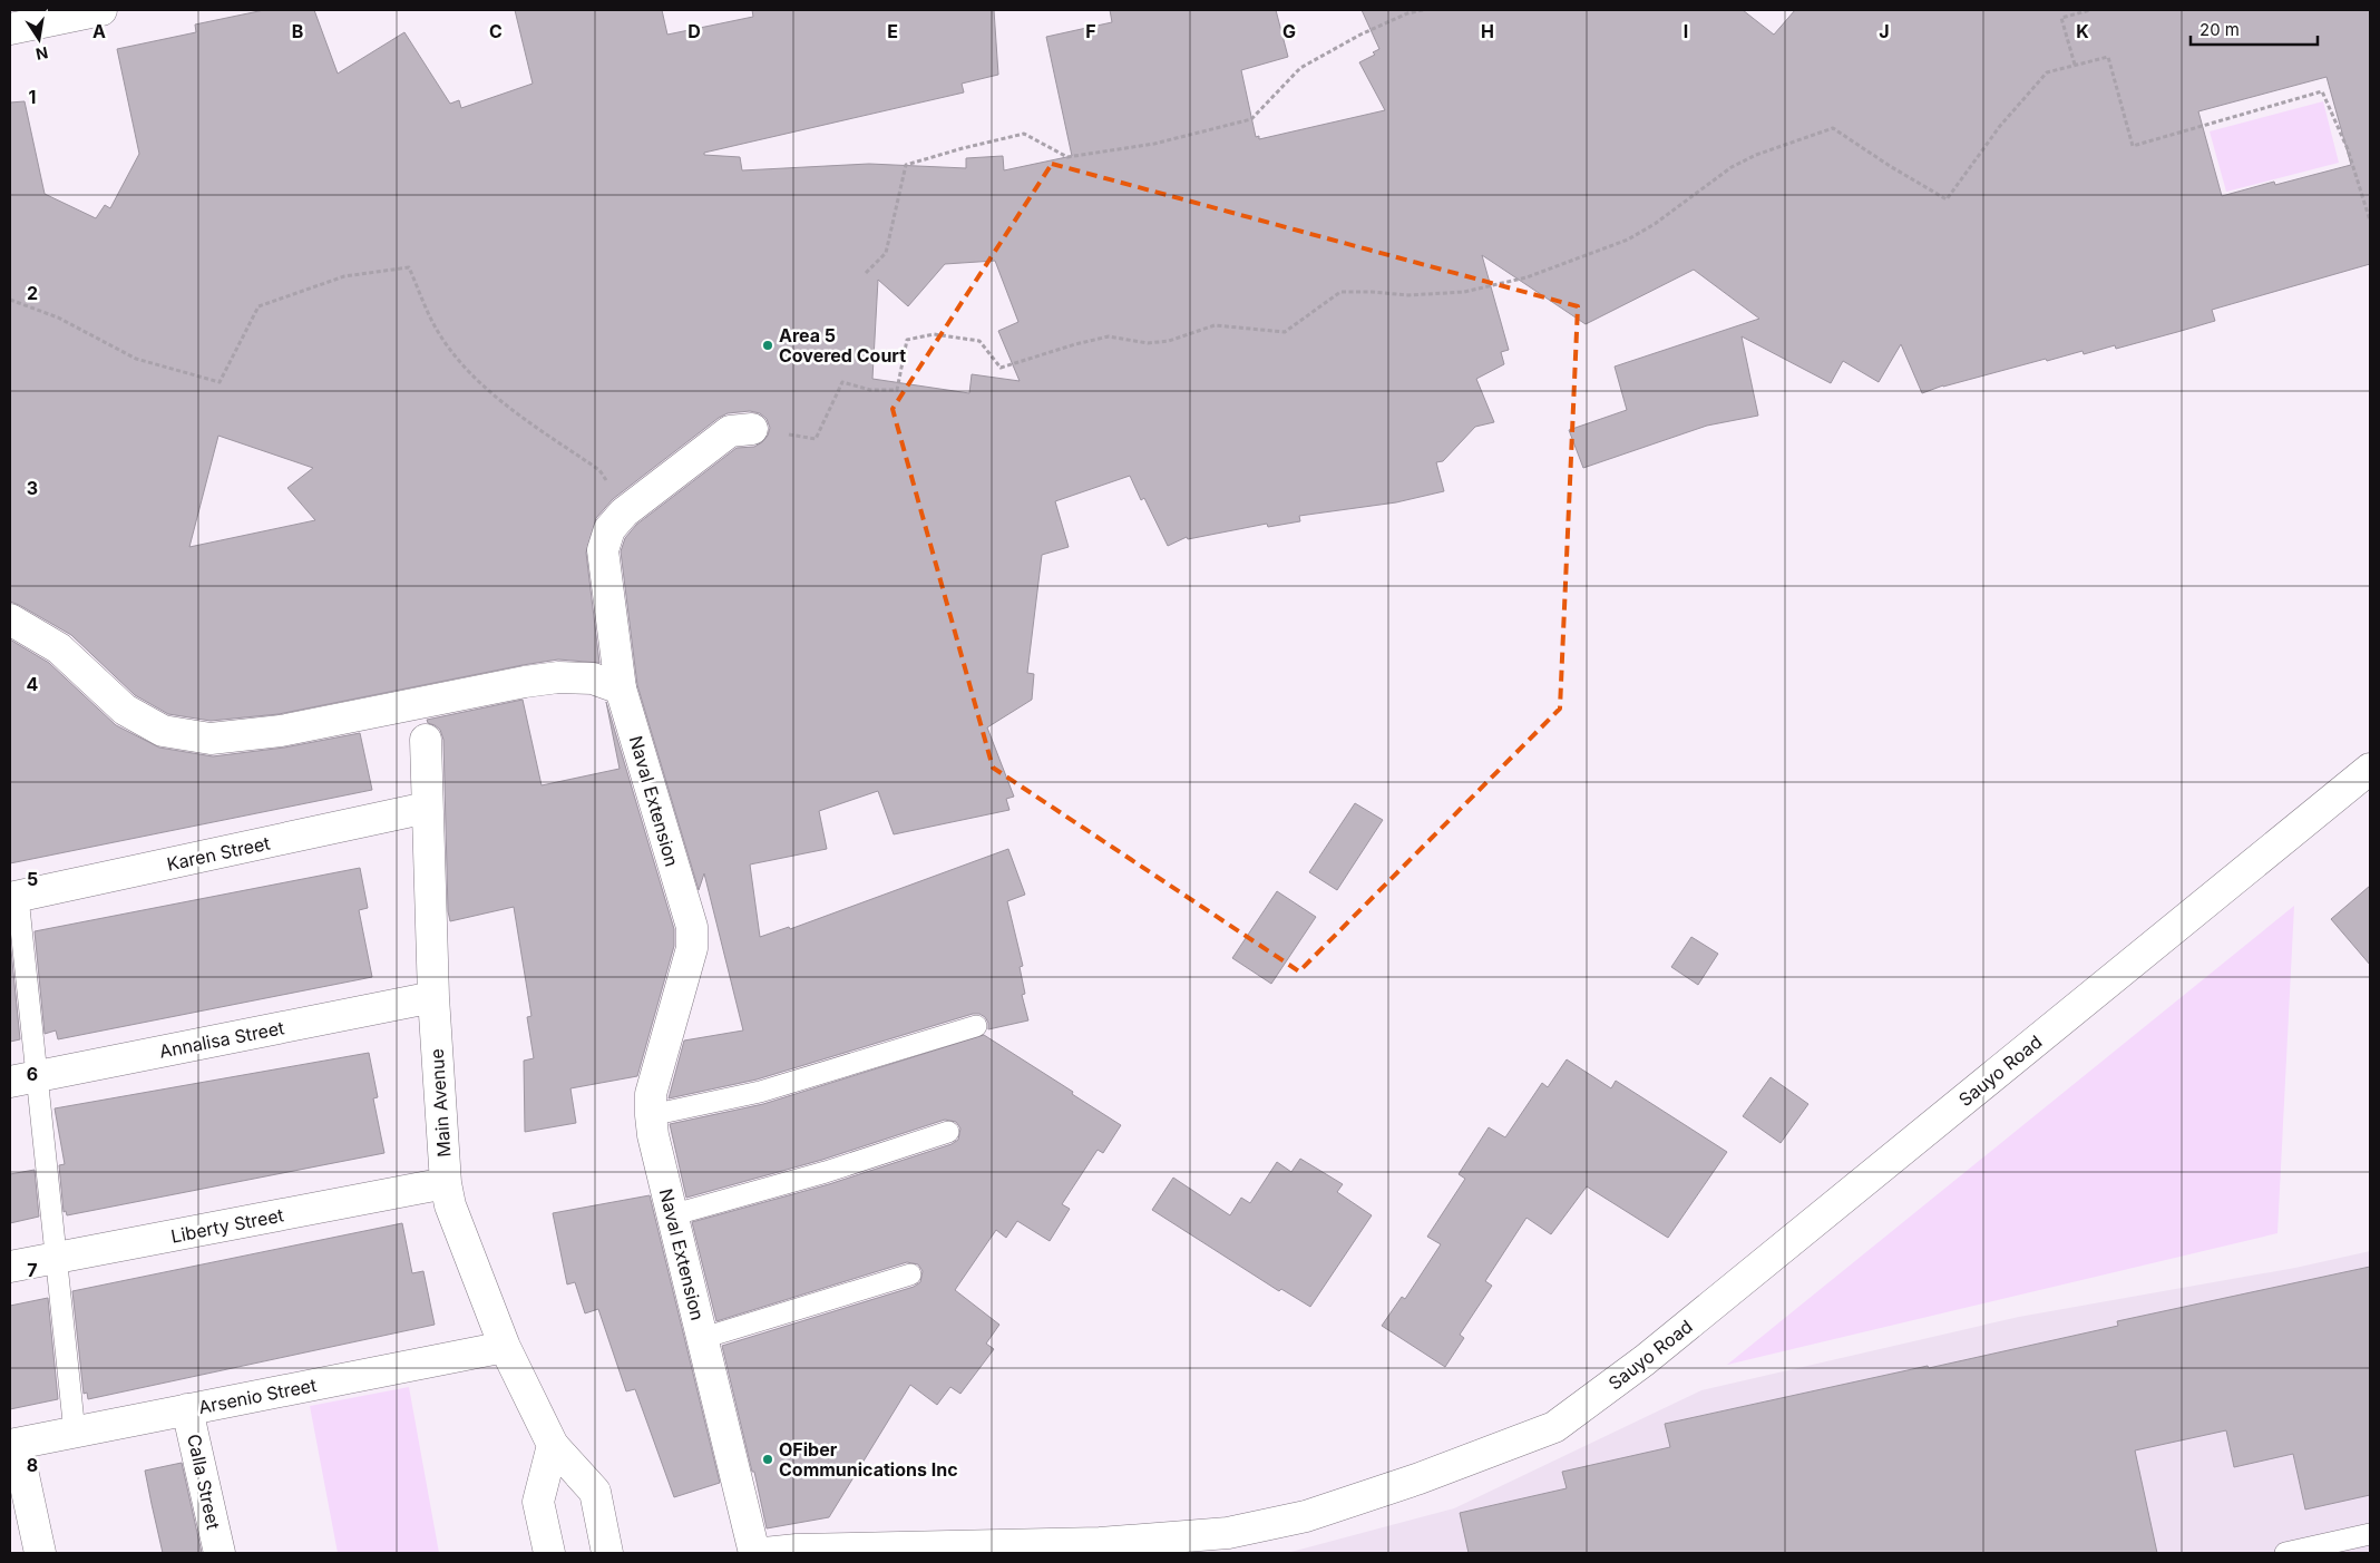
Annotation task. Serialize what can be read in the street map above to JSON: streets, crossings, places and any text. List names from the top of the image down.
{
  "streets": {
    "street": [
      "Naval Extension",
      "Karen Street",
      "Annalisa Street",
      "Sauyo Road",
      "Main Avenue",
      "Liberty Street",
      "Arsenio Street",
      "Calla Street"
    ]
  },
  "crossings": [
    ["Karen Street", "Main Avenue"],
    ["Annalisa Street", "Main Avenue"],
    ["Main Avenue", "Liberty Street"],
    ["Main Avenue", "Arsenio Street"],
    ["Arsenio Street", "Calla Street"]
  ],
  "places": ["Area 5 Covered Court", "OFiber Communications Inc"],
  "scale_bar": "20 m",
  "north": "bottom",
  "grid": {
    "columns": [
      "A",
      "B",
      "C",
      "D",
      "E",
      "F",
      "G",
      "H",
      "I",
      "J",
      "K"
    ],
    "rows": [
      "1",
      "2",
      "3",
      "4",
      "5",
      "6",
      "7",
      "8"
    ]
  }
}
